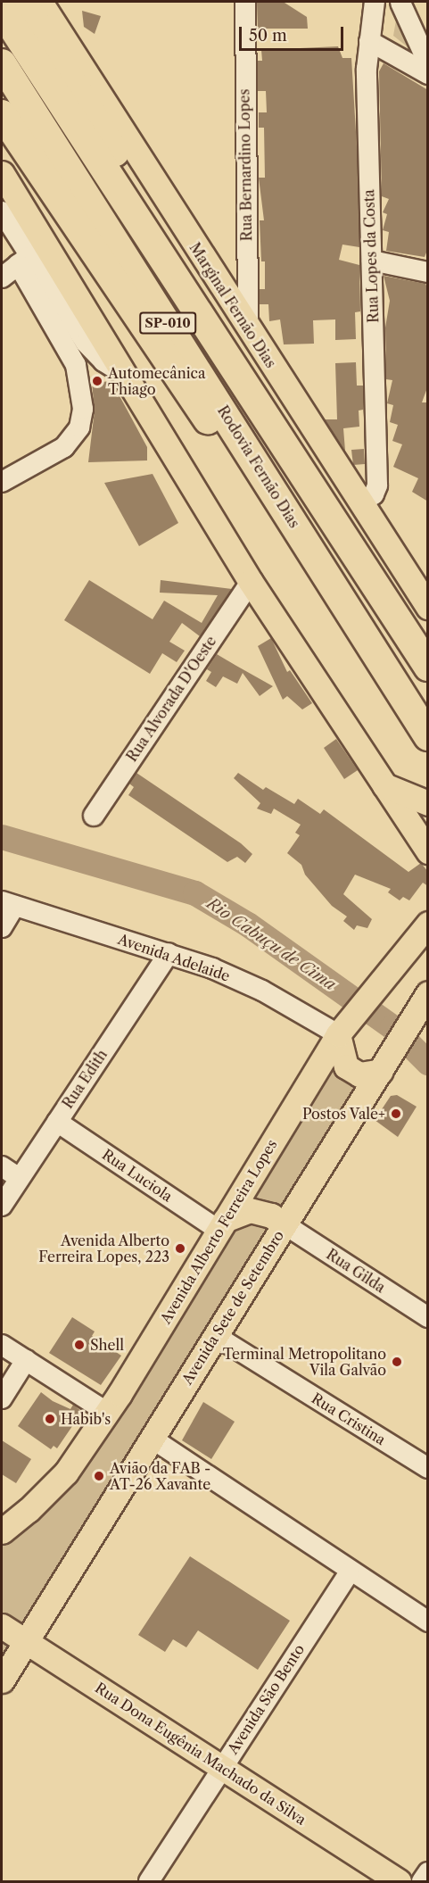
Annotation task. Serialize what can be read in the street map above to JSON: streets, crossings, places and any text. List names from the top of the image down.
{
  "streets": {
    "highway": ["SP-010", "Rodovia Fernão Dias"],
    "main road": [
      "Marginal Fernão Dias",
      "Avenida Alberto Ferreira Lopes",
      "Avenida Sete de Setembro",
      "Rua Dona Eugênia Machado da Silva"
    ],
    "street": [
      "Rua Bernardino Lopes",
      "Rua Lopes da Costa",
      "Rua Alvorada D'Oeste",
      "Avenida Adelaide",
      "Rua Edith",
      "Rua Luciola",
      "Rua Gilda",
      "Rua Cristina",
      "Avenida São Bento"
    ]
  },
  "crossings": [
    ["Rua Bernardino Lopes", "Marginal Fernão Dias"],
    ["Rua Lopes da Costa", "Marginal Fernão Dias"],
    ["Avenida Adelaide", "Rua Edith"],
    ["Avenida Adelaide", "Avenida Alberto Ferreira Lopes"],
    ["Rua Edith", "Rua Luciola"],
    ["Rua Luciola", "Avenida Alberto Ferreira Lopes"],
    ["Rua Gilda", "Avenida Sete de Setembro"],
    ["Avenida Sete de Setembro", "Rua Cristina"],
    ["Avenida Sete de Setembro", "Rua Dona Eugênia Machado da Silva"],
    ["Avenida São Bento", "Rua Dona Eugênia Machado da Silva"]
  ],
  "water": ["Rio Cabuçu de Cima"],
  "places": [
    "Automecânica Thiago",
    "Postos Vale+",
    "Avenida Alberto Ferreira Lopes, 223",
    "Shell",
    "Terminal Metropolitano Vila Galvão",
    "Habib's",
    "Avião da FAB - AT-26 Xavante"
  ],
  "scale_bar": "50 m"
}
